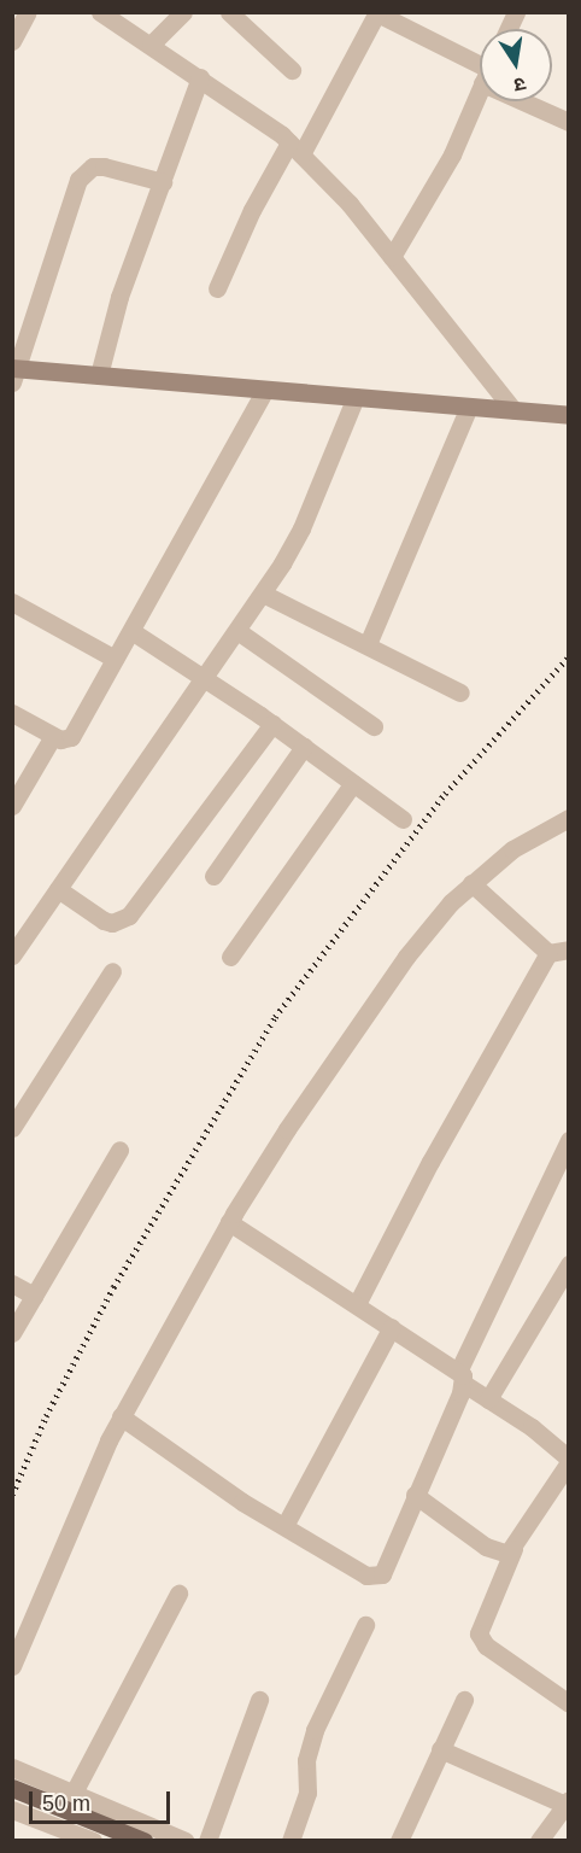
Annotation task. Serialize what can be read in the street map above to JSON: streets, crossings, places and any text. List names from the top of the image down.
{
  "scale_bar": "50 m",
  "north": "bottom"
}
